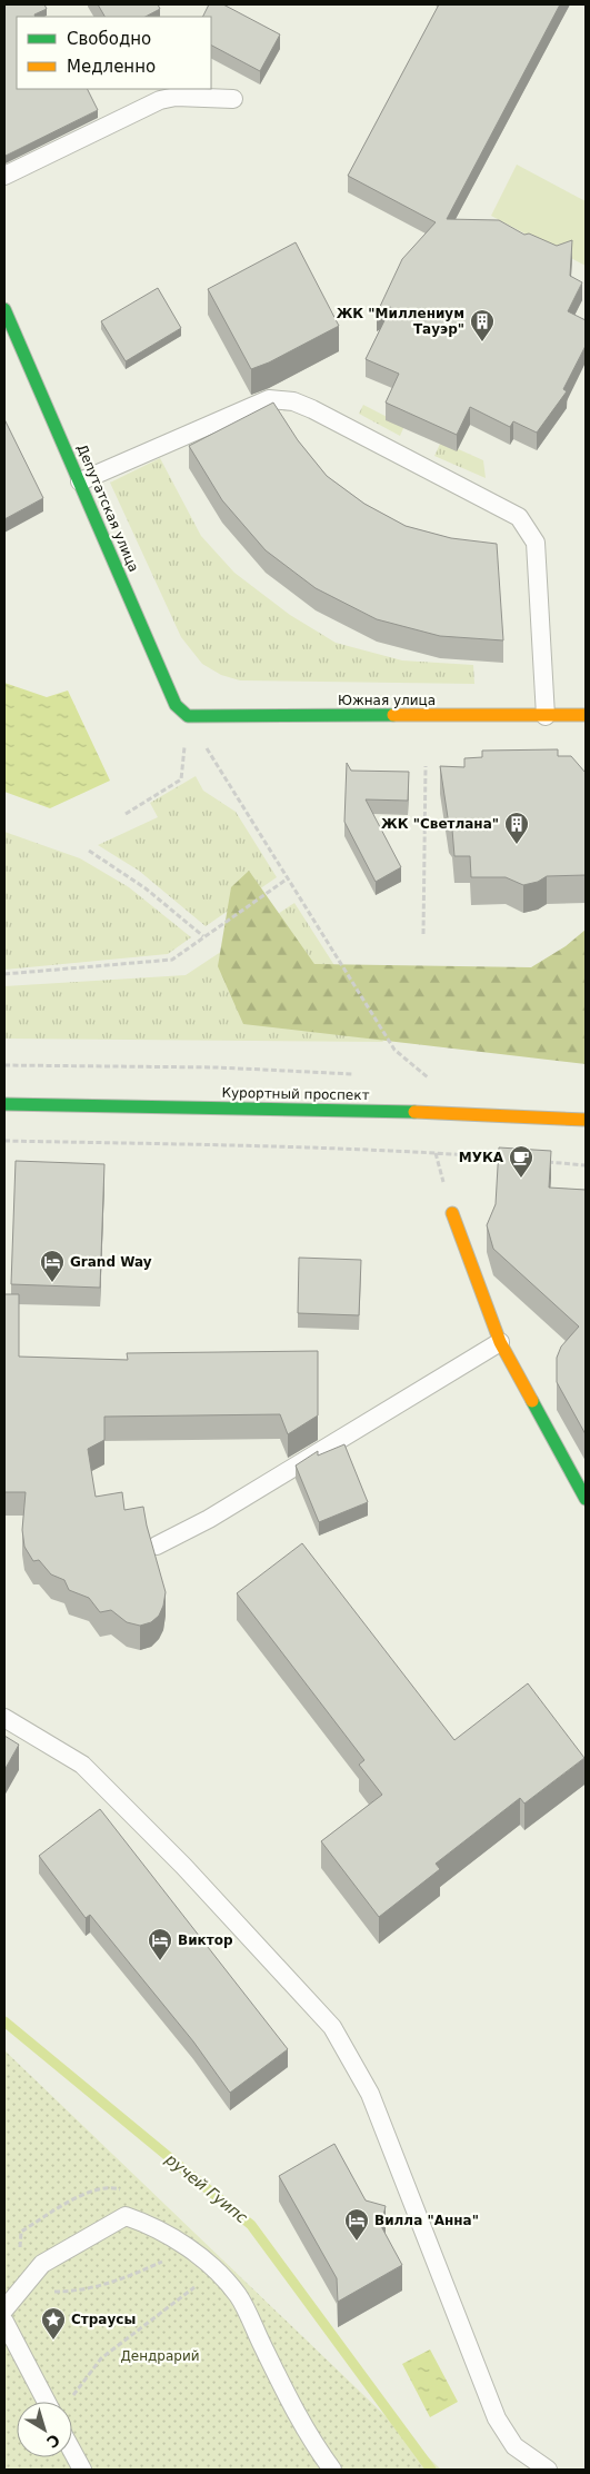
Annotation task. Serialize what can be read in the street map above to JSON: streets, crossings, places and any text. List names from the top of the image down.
{
  "streets": {
    "street": ["Депутатская улица", "Южная улица", "Курортный проспект"]
  },
  "crossings": [
    ["Депутатская улица", "Южная улица"]
  ],
  "water": ["ручей Гуипс"],
  "parks": ["Дендрарий"],
  "places": {
    "building": ["ЖК \"Миллениум Тауэр\"", "ЖК \"Светлана\""],
    "cafe": ["МУКА"],
    "hotel": ["Grand Way", "Виктор", "Вилла \"Анна\""],
    "place": ["Страусы"]
  },
  "legend": ["Свободно", "Медленно"],
  "north": "bottom right"
}
